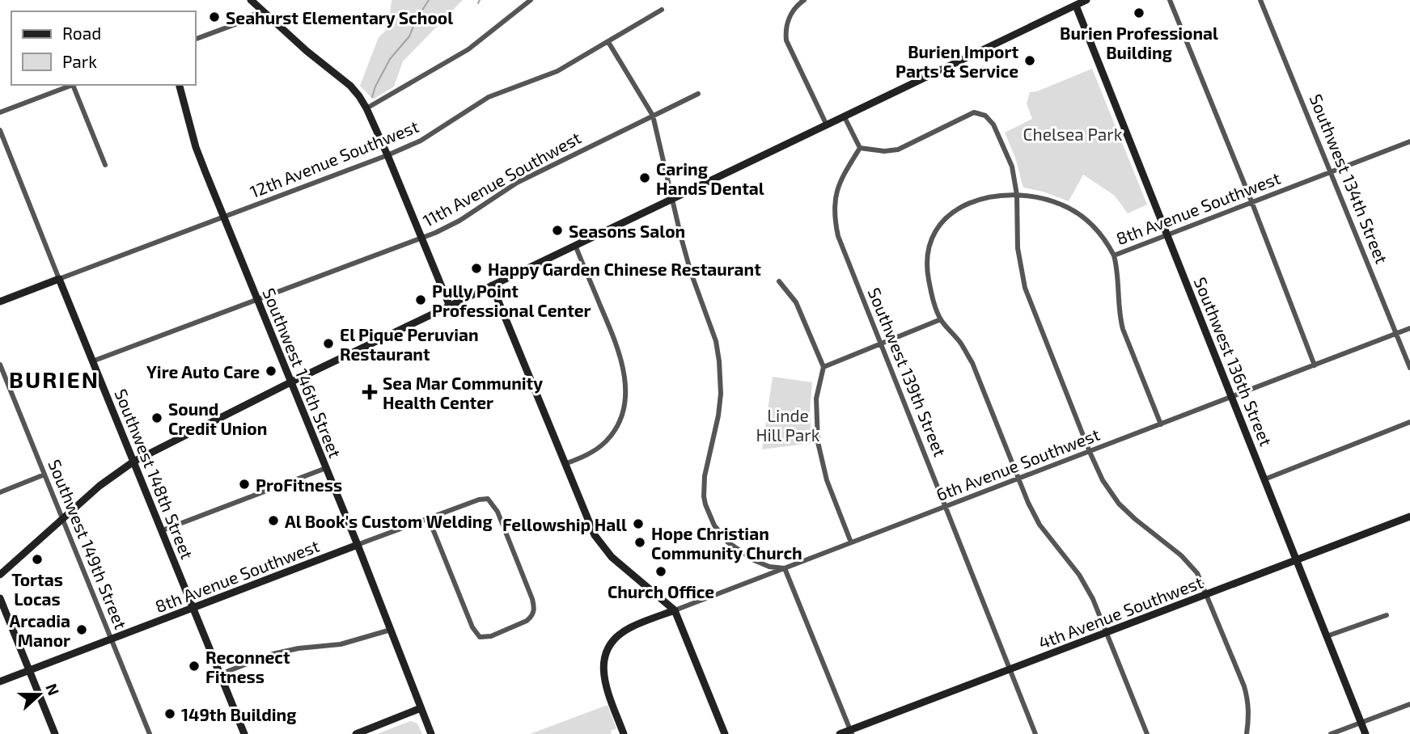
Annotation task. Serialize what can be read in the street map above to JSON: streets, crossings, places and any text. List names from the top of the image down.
{
  "streets": {
    "street": [
      "12th Avenue Southwest",
      "11th Avenue Southwest",
      "Southwest 134th Street",
      "8th Avenue Southwest",
      "Southwest 136th Street",
      "Southwest 139th Street",
      "Southwest 146th Street",
      "6th Avenue Southwest",
      "Southwest 148th Street",
      "Southwest 149th Street",
      "4th Avenue Southwest"
    ]
  },
  "crossings": [
    ["12th Avenue Southwest", "Southwest 146th Street"],
    ["12th Avenue Southwest", "Southwest 148th Street"],
    ["11th Avenue Southwest", "Southwest 146th Street"],
    ["11th Avenue Southwest", "Southwest 148th Street"],
    ["Southwest 134th Street", "8th Avenue Southwest"],
    ["Southwest 134th Street", "6th Avenue Southwest"],
    ["8th Avenue Southwest", "Southwest 136th Street"],
    ["8th Avenue Southwest", "Southwest 146th Street"],
    ["8th Avenue Southwest", "Southwest 148th Street"],
    ["8th Avenue Southwest", "Southwest 149th Street"],
    ["Southwest 136th Street", "6th Avenue Southwest"],
    ["Southwest 136th Street", "4th Avenue Southwest"],
    ["Southwest 139th Street", "6th Avenue Southwest"],
    ["Southwest 139th Street", "4th Avenue Southwest"]
  ],
  "districts": ["BURIEN"],
  "parks": ["Chelsea Park", "Linde Hill Park"],
  "places": {
    "other": [
      "Burien Professional Building",
      "Seahurst Elementary School",
      "Burien Import Parts & Service",
      "Caring Hands Dental",
      "Seasons Salon",
      "Happy Garden Chinese Restaurant",
      "Pully Point Professional Center",
      "El Pique Peruvian Restaurant",
      "Yire Auto Care",
      "Sound Credit Union",
      "ProFitness",
      "Al Book's Custom Welding",
      "Fellowship Hall",
      "Hope Christian Community Church",
      "Tortas Locas",
      "Church Office",
      "Arcadia Manor",
      "Reconnect Fitness",
      "149th Building"
    ],
    "health": ["Sea Mar Community Health Center"]
  },
  "legend": ["Road", "Park"],
  "north": "right"
}
